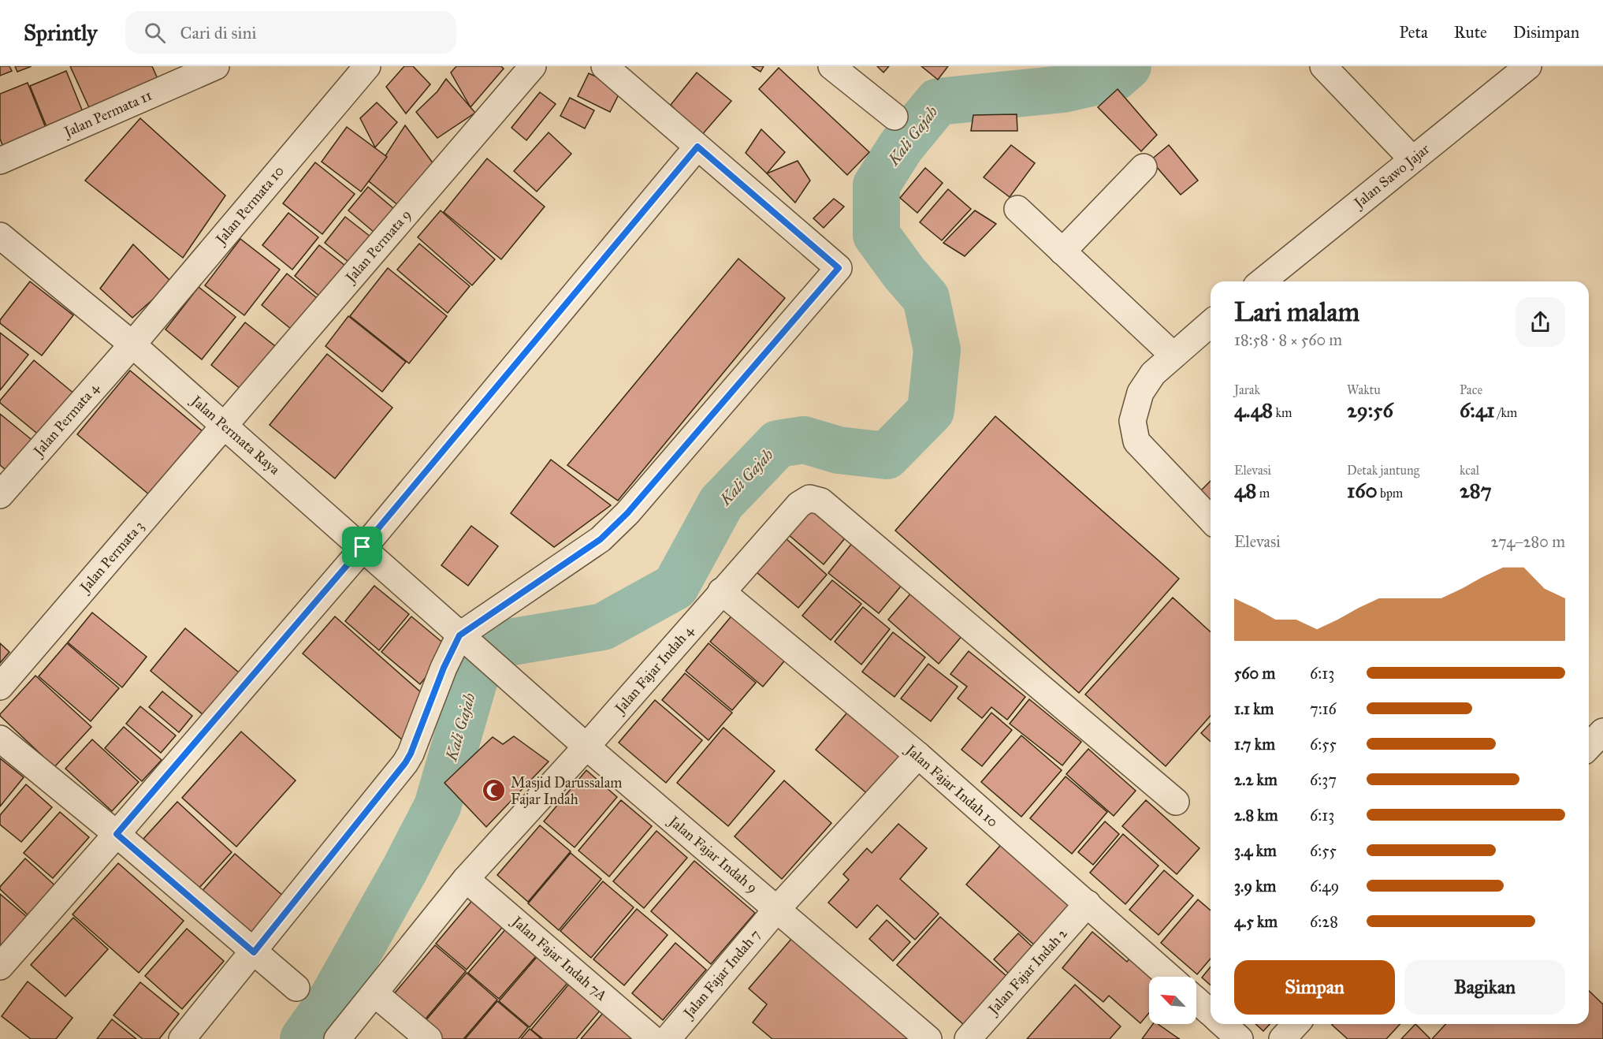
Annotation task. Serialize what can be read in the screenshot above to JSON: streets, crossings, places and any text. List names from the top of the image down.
{
  "streets": {
    "street": [
      "Jalan Permata 11",
      "Jalan Sawo Jajar",
      "Jalan Permata 10",
      "Jalan Permata 9",
      "Jalan Permata 4",
      "Jalan Permata Raya",
      "Jalan Permata 3",
      "Jalan Fajar Indah 4",
      "Jalan Fajar Indah 10",
      "Jalan Fajar Indah 9",
      "Jalan Fajar Indah 7A",
      "Jalan Fajar Indah 2",
      "Jalan Fajar Indah 7"
    ]
  },
  "crossings": [
    ["Jalan Permata 10", "Jalan Permata 4"],
    ["Jalan Permata 10", "Jalan Permata Raya"],
    ["Jalan Permata 9", "Jalan Permata Raya"],
    ["Jalan Permata 9", "Jalan Permata 3"],
    ["Jalan Permata 4", "Jalan Permata Raya"],
    ["Jalan Permata Raya", "Jalan Permata 3"],
    ["Jalan Permata Raya", "Jalan Fajar Indah 9"],
    ["Jalan Fajar Indah 4", "Jalan Fajar Indah 10"],
    ["Jalan Fajar Indah 4", "Jalan Fajar Indah 9"],
    ["Jalan Fajar Indah 4", "Jalan Fajar Indah 7A"],
    ["Jalan Fajar Indah 10", "Jalan Fajar Indah 2"],
    ["Jalan Fajar Indah 10", "Jalan Fajar Indah 7"],
    ["Jalan Fajar Indah 9", "Jalan Fajar Indah 7"]
  ],
  "water": ["Kali Gajah"],
  "places": {
    "mosque": ["Masjid Darussalam Fajar Indah"]
  },
  "north": "top left",
  "page": {
    "header": "Sprintly",
    "search": "Cari di sini",
    "nav": ["Peta", "Rute", "Disimpan"],
    "heading": ["Lari malam", "18:58 · 8 × 560 m"],
    "stats": [
      ["Jarak", "4.48 km"],
      ["Waktu", "29:56"],
      ["Pace", "6:41 /km"],
      ["Elevasi", "48 m"],
      ["Detak jantung", "160 bpm"],
      ["kcal", "287"]
    ],
    "chart": ["Elevasi", "274–280 m"],
    "list": [
      {
        "name": "560 m",
        "note": "6:13"
      },
      {
        "name": "1.1 km",
        "note": "7:16"
      },
      {
        "name": "1.7 km",
        "note": "6:55"
      },
      {
        "name": "2.2 km",
        "note": "6:37"
      },
      {
        "name": "2.8 km",
        "note": "6:13"
      },
      {
        "name": "3.4 km",
        "note": "6:55"
      },
      {
        "name": "3.9 km",
        "note": "6:49"
      },
      {
        "name": "4.5 km",
        "note": "6:28"
      }
    ],
    "buttons": ["Simpan", "Bagikan"]
  }
}
